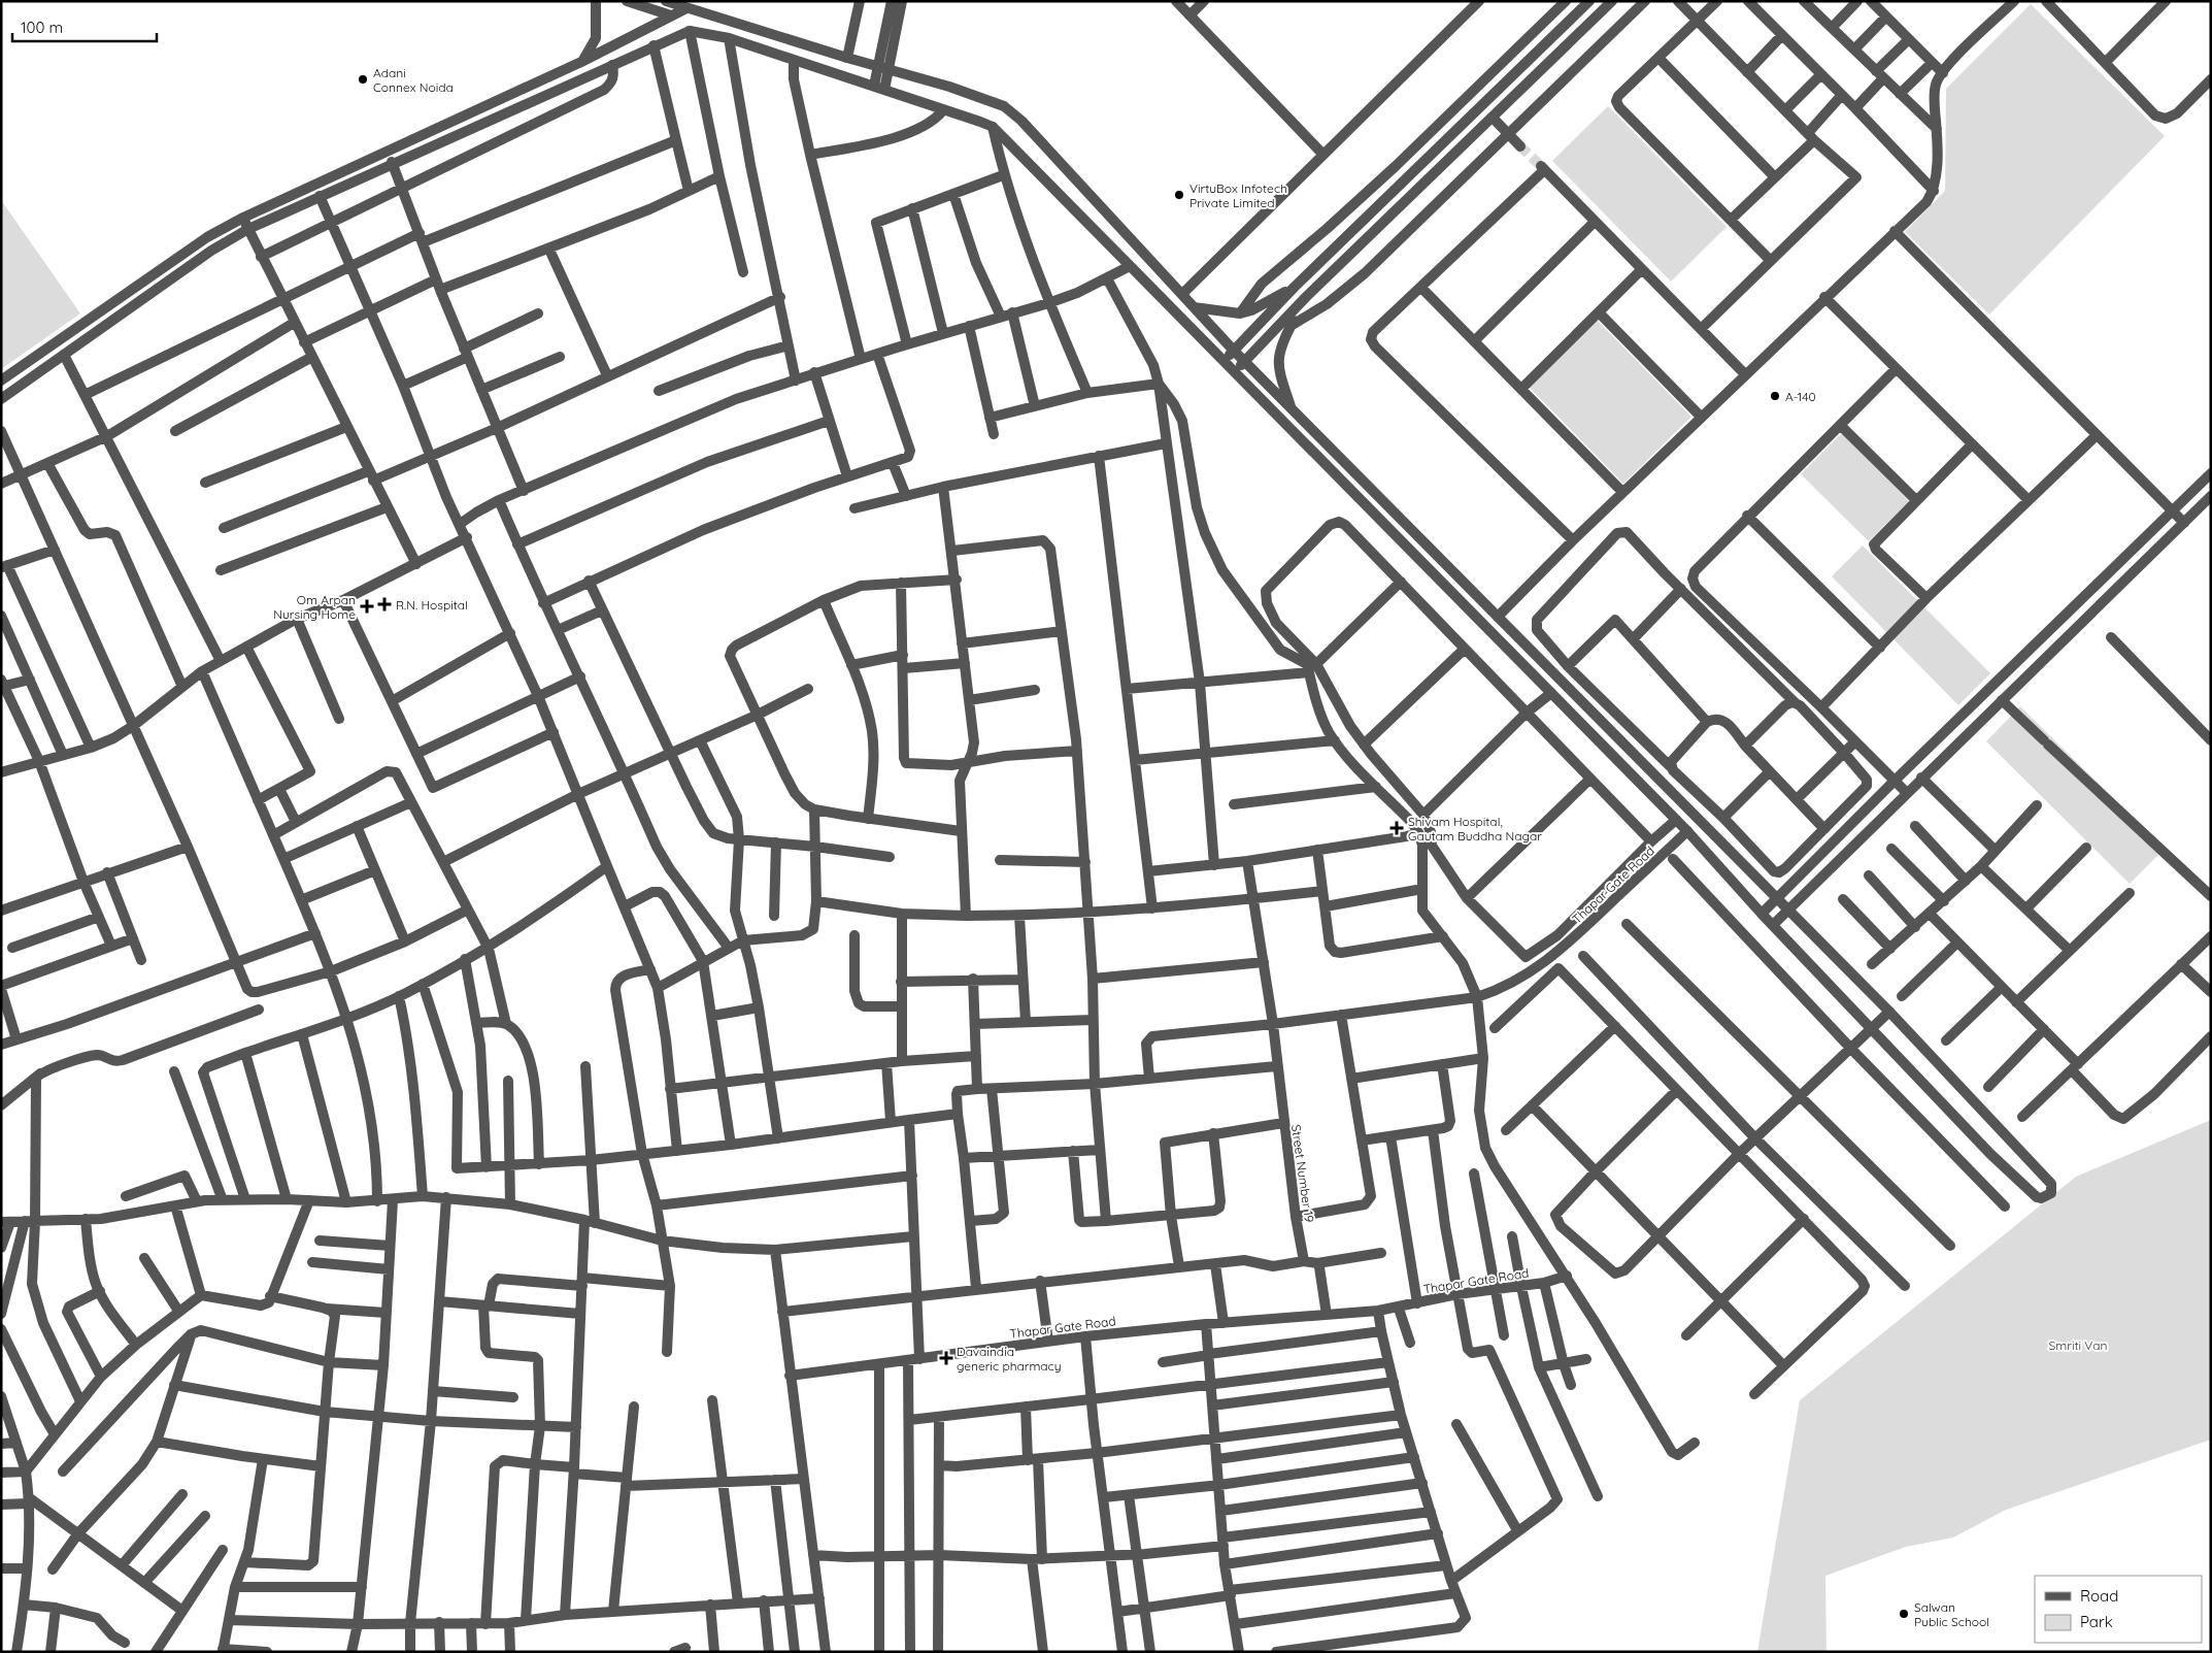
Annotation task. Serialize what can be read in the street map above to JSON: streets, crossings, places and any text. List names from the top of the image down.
{
  "streets": {
    "street": ["Thapar Gate Road", "Street Number 19"]
  },
  "crossings": [
    ["Thapar Gate Road", "Street Number 19"]
  ],
  "parks": ["Smriti Van"],
  "places": {
    "other": [
      "Adani Connex Noida",
      "VirtuBox Infotech Private Limited",
      "A-140",
      "Salwan Public School"
    ],
    "health": [
      "R.N. Hospital",
      "Om Arpan Nursing Home",
      "Shivam Hospital, Gautam Buddha Nagar",
      "Davaindia generic pharmacy"
    ]
  },
  "legend": ["Road", "Park"],
  "scale_bar": "100 m"
}
